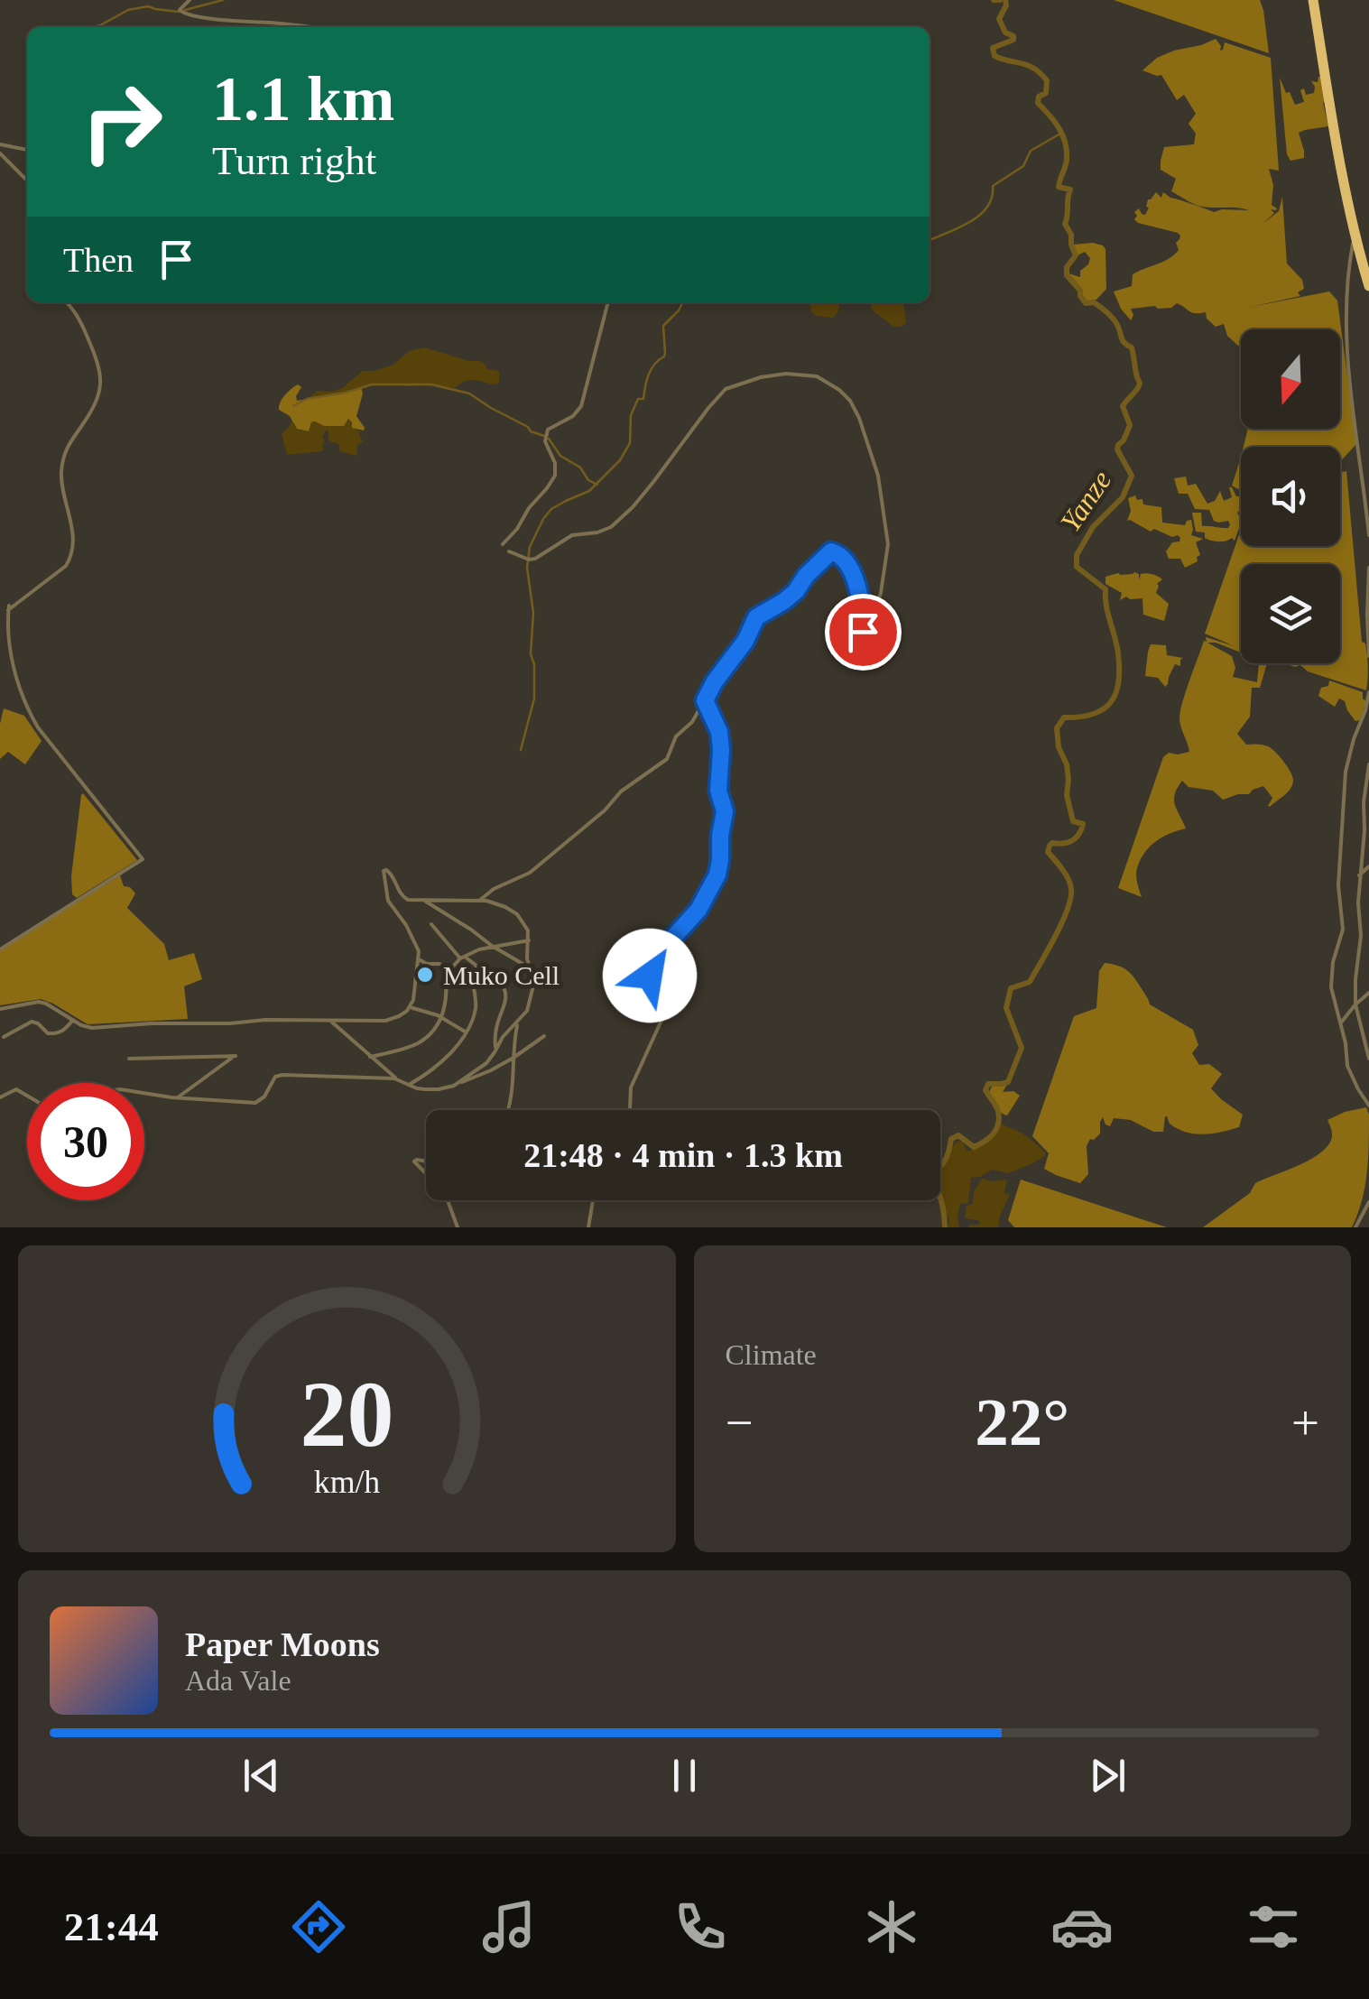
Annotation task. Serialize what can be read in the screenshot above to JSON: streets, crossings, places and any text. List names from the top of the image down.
{
  "water": ["Yanze"],
  "places": ["Muko Cell"],
  "north": "bottom",
  "page": {
    "turn": ["1.1 km", "Turn right"],
    "then": "Then",
    "limit": "30",
    "trip": "21:48 · 4 min · 1.3 km",
    "tile": "Climate",
    "heat": ["−", "22°", "+"],
    "song": ["Paper Moons", "Ada Vale"],
    "tabs": "21:44",
    "gauge": ["20", "km/h"]
  }
}
